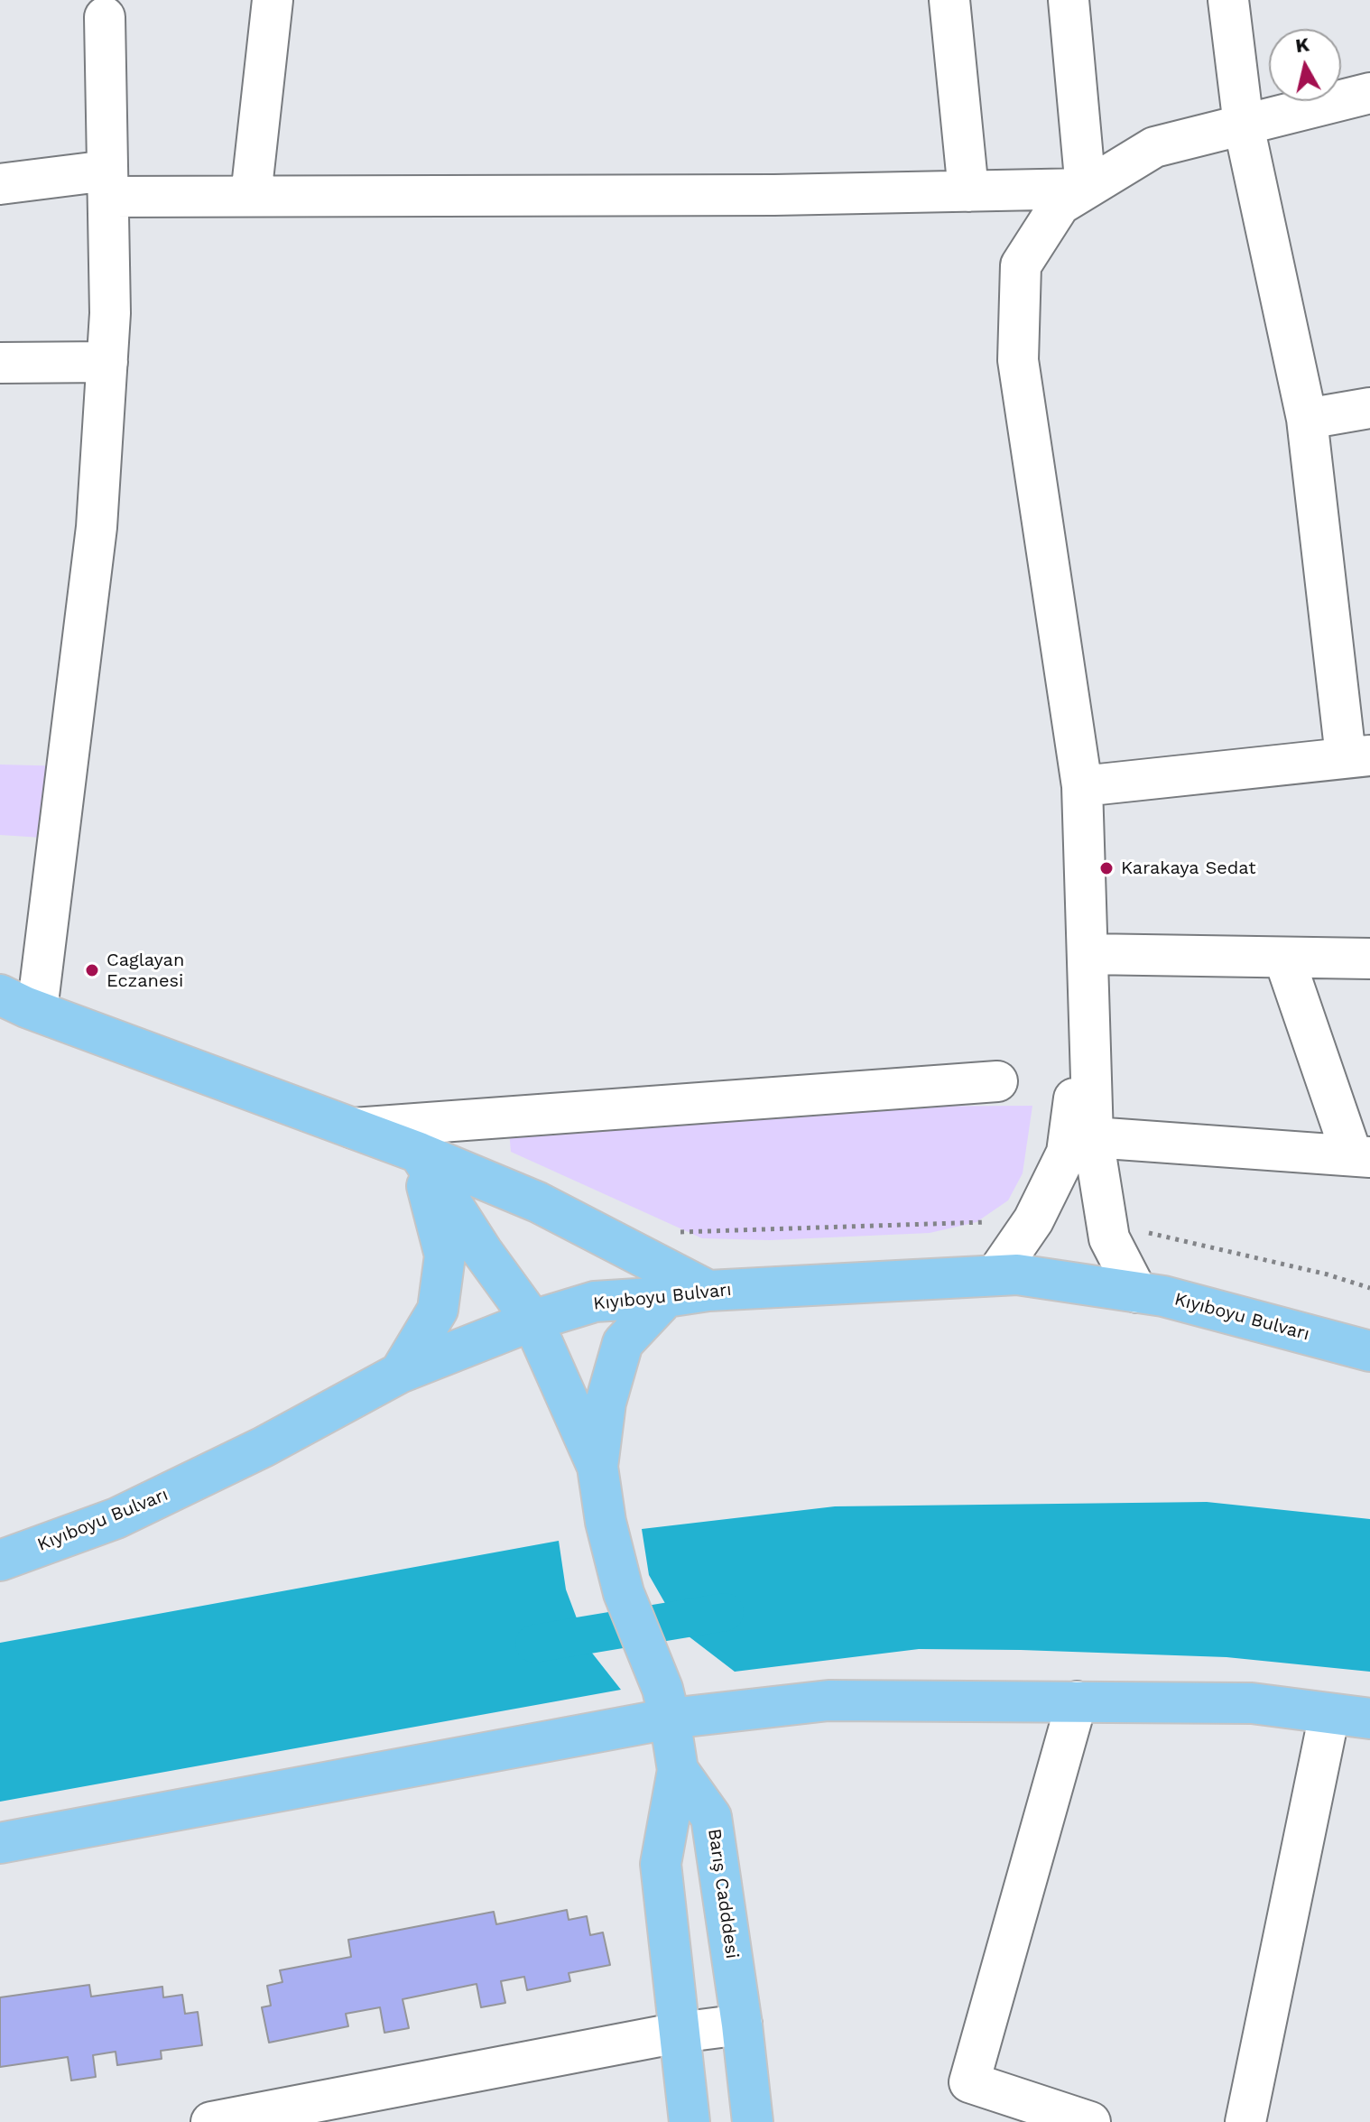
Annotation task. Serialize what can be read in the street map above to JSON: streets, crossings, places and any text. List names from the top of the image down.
{
  "streets": {
    "main road": ["Kıyıboyu Bulvarı", "Barış Cadddesi"]
  },
  "places": ["Karakaya Sedat", "Caglayan Eczanesi"],
  "north": "top"
}
